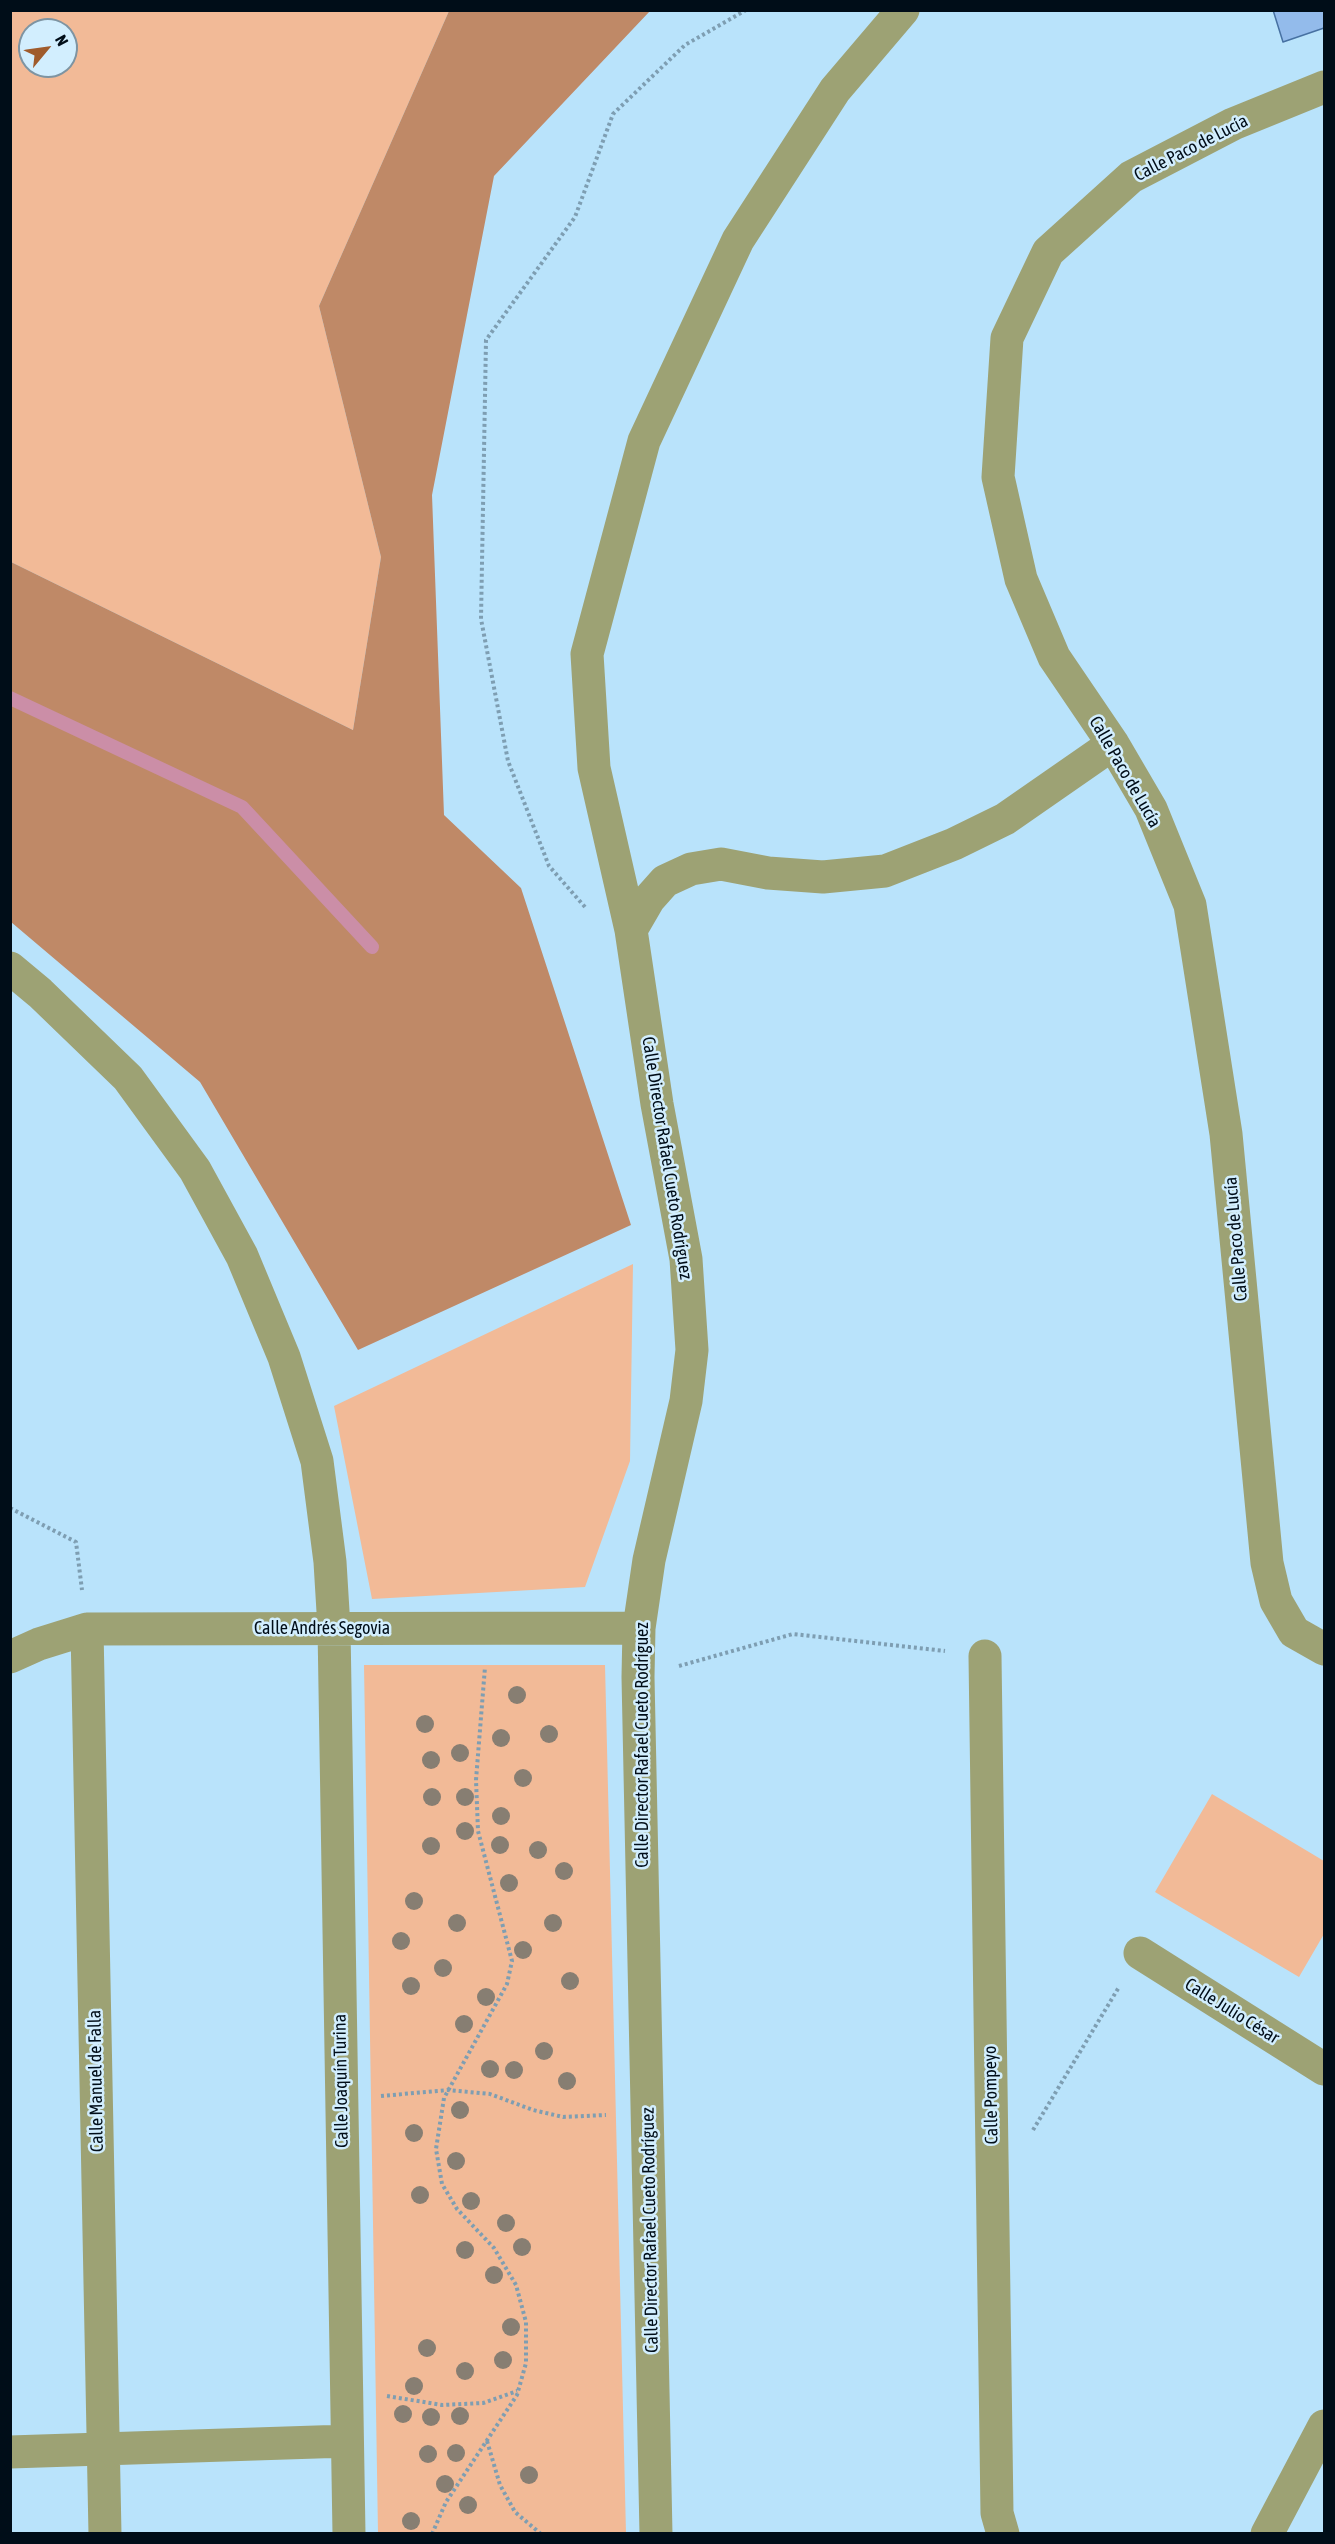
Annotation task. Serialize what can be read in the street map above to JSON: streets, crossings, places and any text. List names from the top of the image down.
{
  "streets": {
    "street": [
      "Calle Paco de Lucía",
      "Calle Director Rafael Cueto Rodríguez",
      "Calle Andrés Segovia",
      "Calle Julio César",
      "Calle Manuel de Falla",
      "Calle Joaquín Turina",
      "Calle Pompeyo"
    ]
  },
  "crossings": [
    ["Calle Director Rafael Cueto Rodríguez", "Calle Andrés Segovia"],
    ["Calle Andrés Segovia", "Calle Manuel de Falla"],
    ["Calle Andrés Segovia", "Calle Joaquín Turina"]
  ],
  "north": "top right"
}
